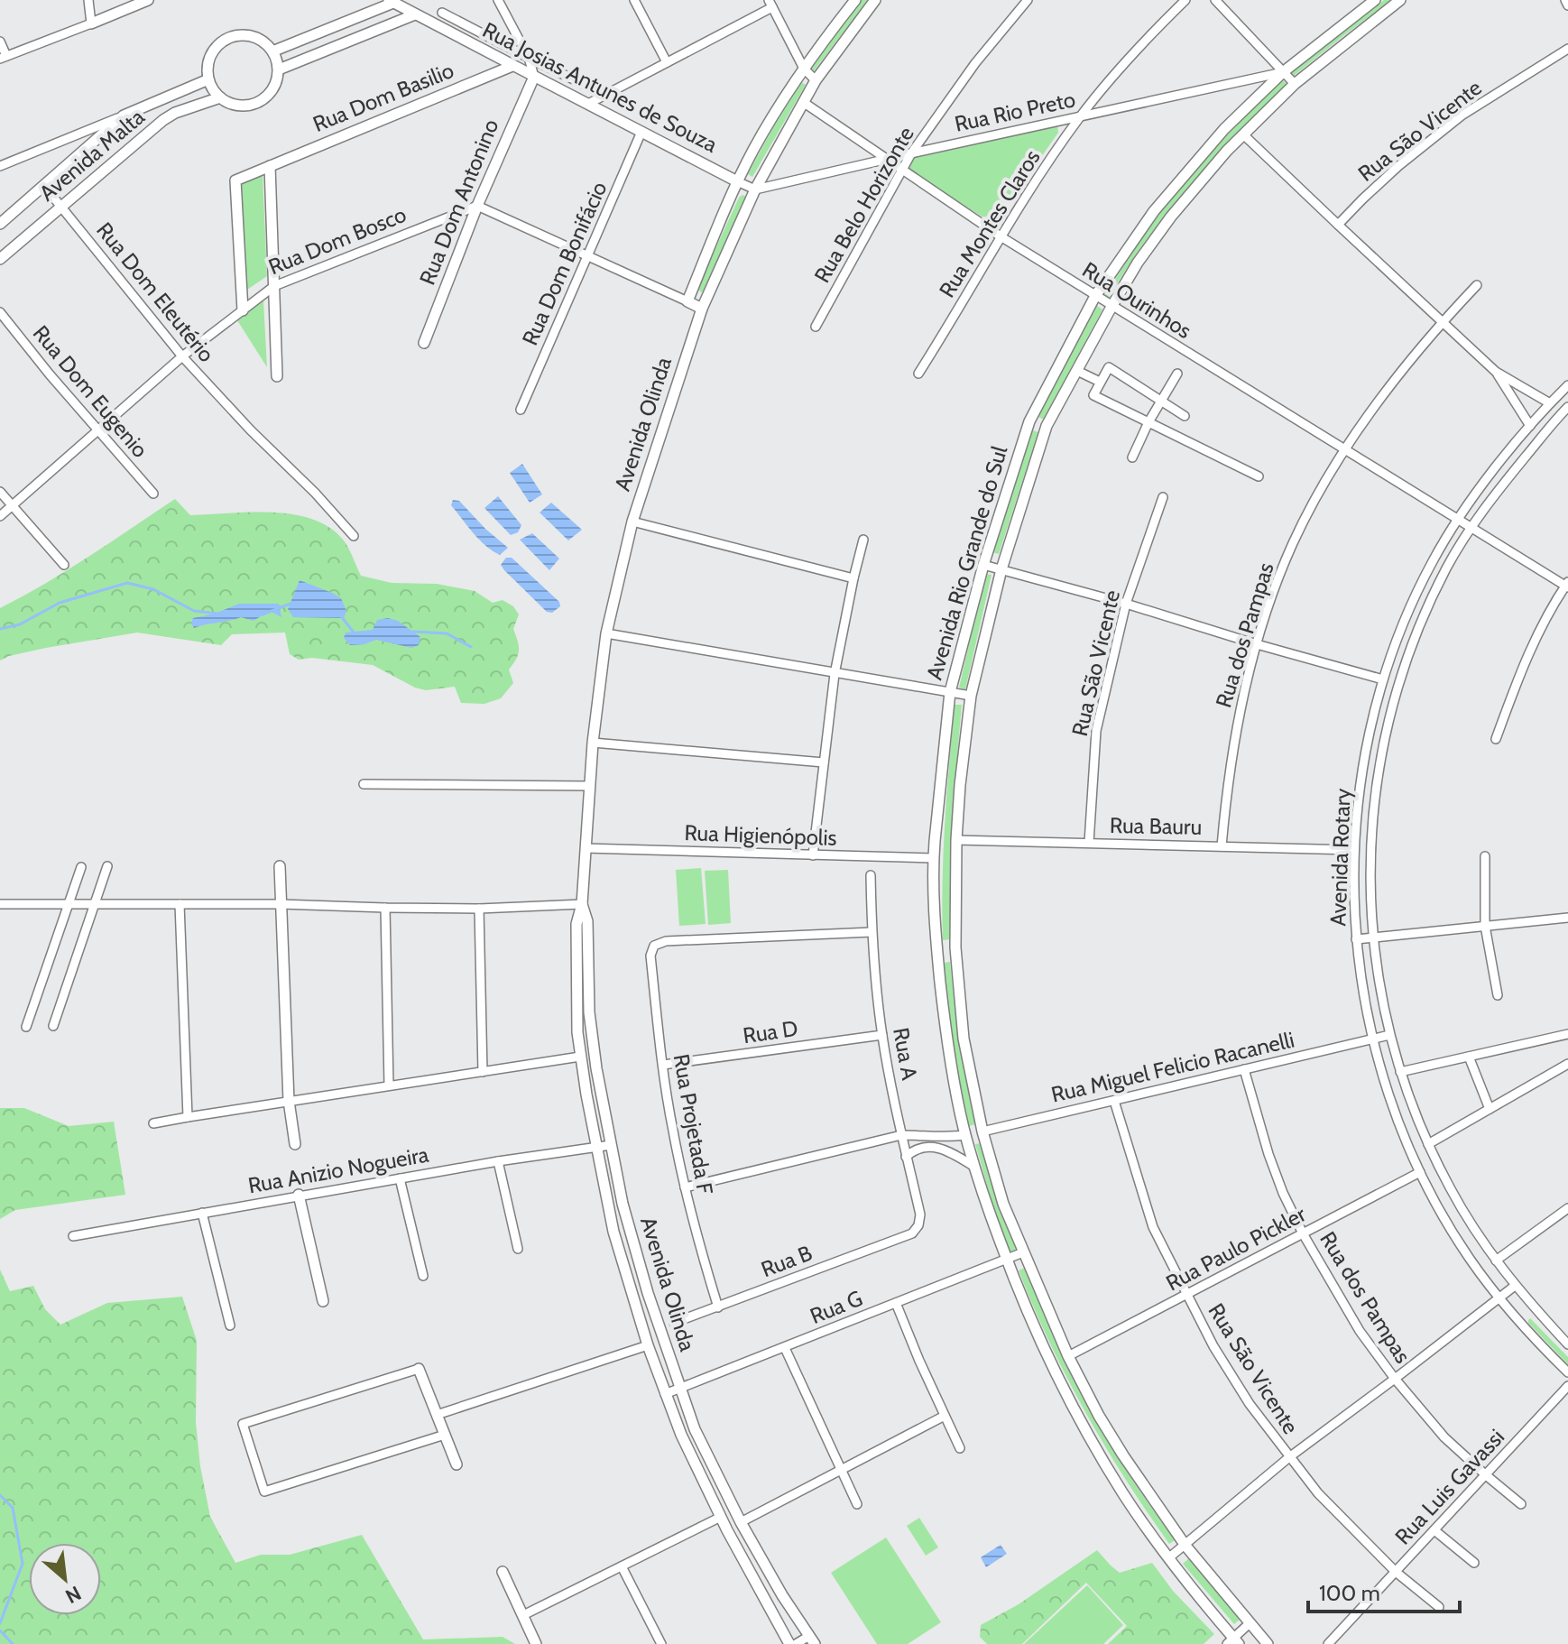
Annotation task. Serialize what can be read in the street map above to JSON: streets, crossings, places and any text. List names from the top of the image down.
{
  "streets": {
    "street": [
      "Rua Josias Antunes de Souza",
      "Rua Dom Basilio",
      "Rua Rio Preto",
      "Rua São Vicente",
      "Avenida Malta",
      "Rua Dom Antonino",
      "Rua Belo Horizonte",
      "Rua Montes Claros",
      "Rua Dom Bosco",
      "Rua Dom Bonifácio",
      "Rua Dom Eleutério",
      "Rua Ourinhos",
      "Rua Dom Eugenio",
      "Avenida Olinda",
      "Avenida Rio Grande do Sul",
      "Rua dos Pampas",
      "Rua Bauru",
      "Rua Higienópolis",
      "Avenida Rotary",
      "Rua D",
      "Rua A",
      "Rua Miguel Felicio Racanelli",
      "Rua Projetada F",
      "Rua Anizio Nogueira",
      "Rua Paulo Pickler",
      "Rua B",
      "Rua G",
      "Rua Luis Gavassi"
    ]
  },
  "crossings": [
    ["Rua Josias Antunes de Souza", "Rua Dom Basilio"],
    ["Rua Josias Antunes de Souza", "Rua Rio Preto"],
    ["Rua Josias Antunes de Souza", "Rua Dom Antonino"],
    ["Rua Josias Antunes de Souza", "Rua Dom Bonifácio"],
    ["Rua Josias Antunes de Souza", "Avenida Olinda"],
    ["Rua Dom Basilio", "Rua Dom Bosco"],
    ["Rua Rio Preto", "Rua Belo Horizonte"],
    ["Rua Rio Preto", "Rua Montes Claros"],
    ["Rua Rio Preto", "Rua Ourinhos"],
    ["Rua Rio Preto", "Avenida Olinda"],
    ["Rua Rio Preto", "Avenida Rio Grande do Sul"],
    ["Rua São Vicente", "Rua Bauru"],
    ["Rua São Vicente", "Rua Miguel Felicio Racanelli"],
    ["Rua São Vicente", "Rua Paulo Pickler"],
    ["Rua São Vicente", "Rua Luis Gavassi"],
    ["Avenida Malta", "Rua Dom Eleutério"],
    ["Rua Dom Antonino", "Rua Dom Bosco"],
    ["Rua Belo Horizonte", "Rua Ourinhos"],
    ["Rua Montes Claros", "Rua Ourinhos"],
    ["Rua Dom Bosco", "Rua Dom Eleutério"],
    ["Rua Dom Bosco", "Rua Dom Eugenio"],
    ["Rua Ourinhos", "Avenida Olinda"],
    ["Rua Ourinhos", "Avenida Rio Grande do Sul"],
    ["Rua Ourinhos", "Rua dos Pampas"],
    ["Rua Ourinhos", "Avenida Rotary"],
    ["Avenida Olinda", "Rua Higienópolis"],
    ["Avenida Olinda", "Rua Anizio Nogueira"],
    ["Avenida Olinda", "Rua G"],
    ["Avenida Rio Grande do Sul", "Rua Bauru"],
    ["Avenida Rio Grande do Sul", "Rua Higienópolis"],
    ["Avenida Rio Grande do Sul", "Rua Miguel Felicio Racanelli"],
    ["Avenida Rio Grande do Sul", "Rua Paulo Pickler"],
    ["Avenida Rio Grande do Sul", "Rua G"],
    ["Rua dos Pampas", "Rua Bauru"],
    ["Rua dos Pampas", "Rua Miguel Felicio Racanelli"],
    ["Rua dos Pampas", "Rua Paulo Pickler"],
    ["Rua dos Pampas", "Rua Luis Gavassi"],
    ["Rua Bauru", "Avenida Rotary"],
    ["Avenida Rotary", "Rua Miguel Felicio Racanelli"],
    ["Avenida Rotary", "Rua Paulo Pickler"],
    ["Rua D", "Rua A"],
    ["Rua D", "Rua Projetada F"],
    ["Rua A", "Rua Projetada F"],
    ["Rua A", "Rua B"],
    ["Rua Projetada F", "Rua B"]
  ],
  "scale_bar": "100 m",
  "north": "bottom right"
}
